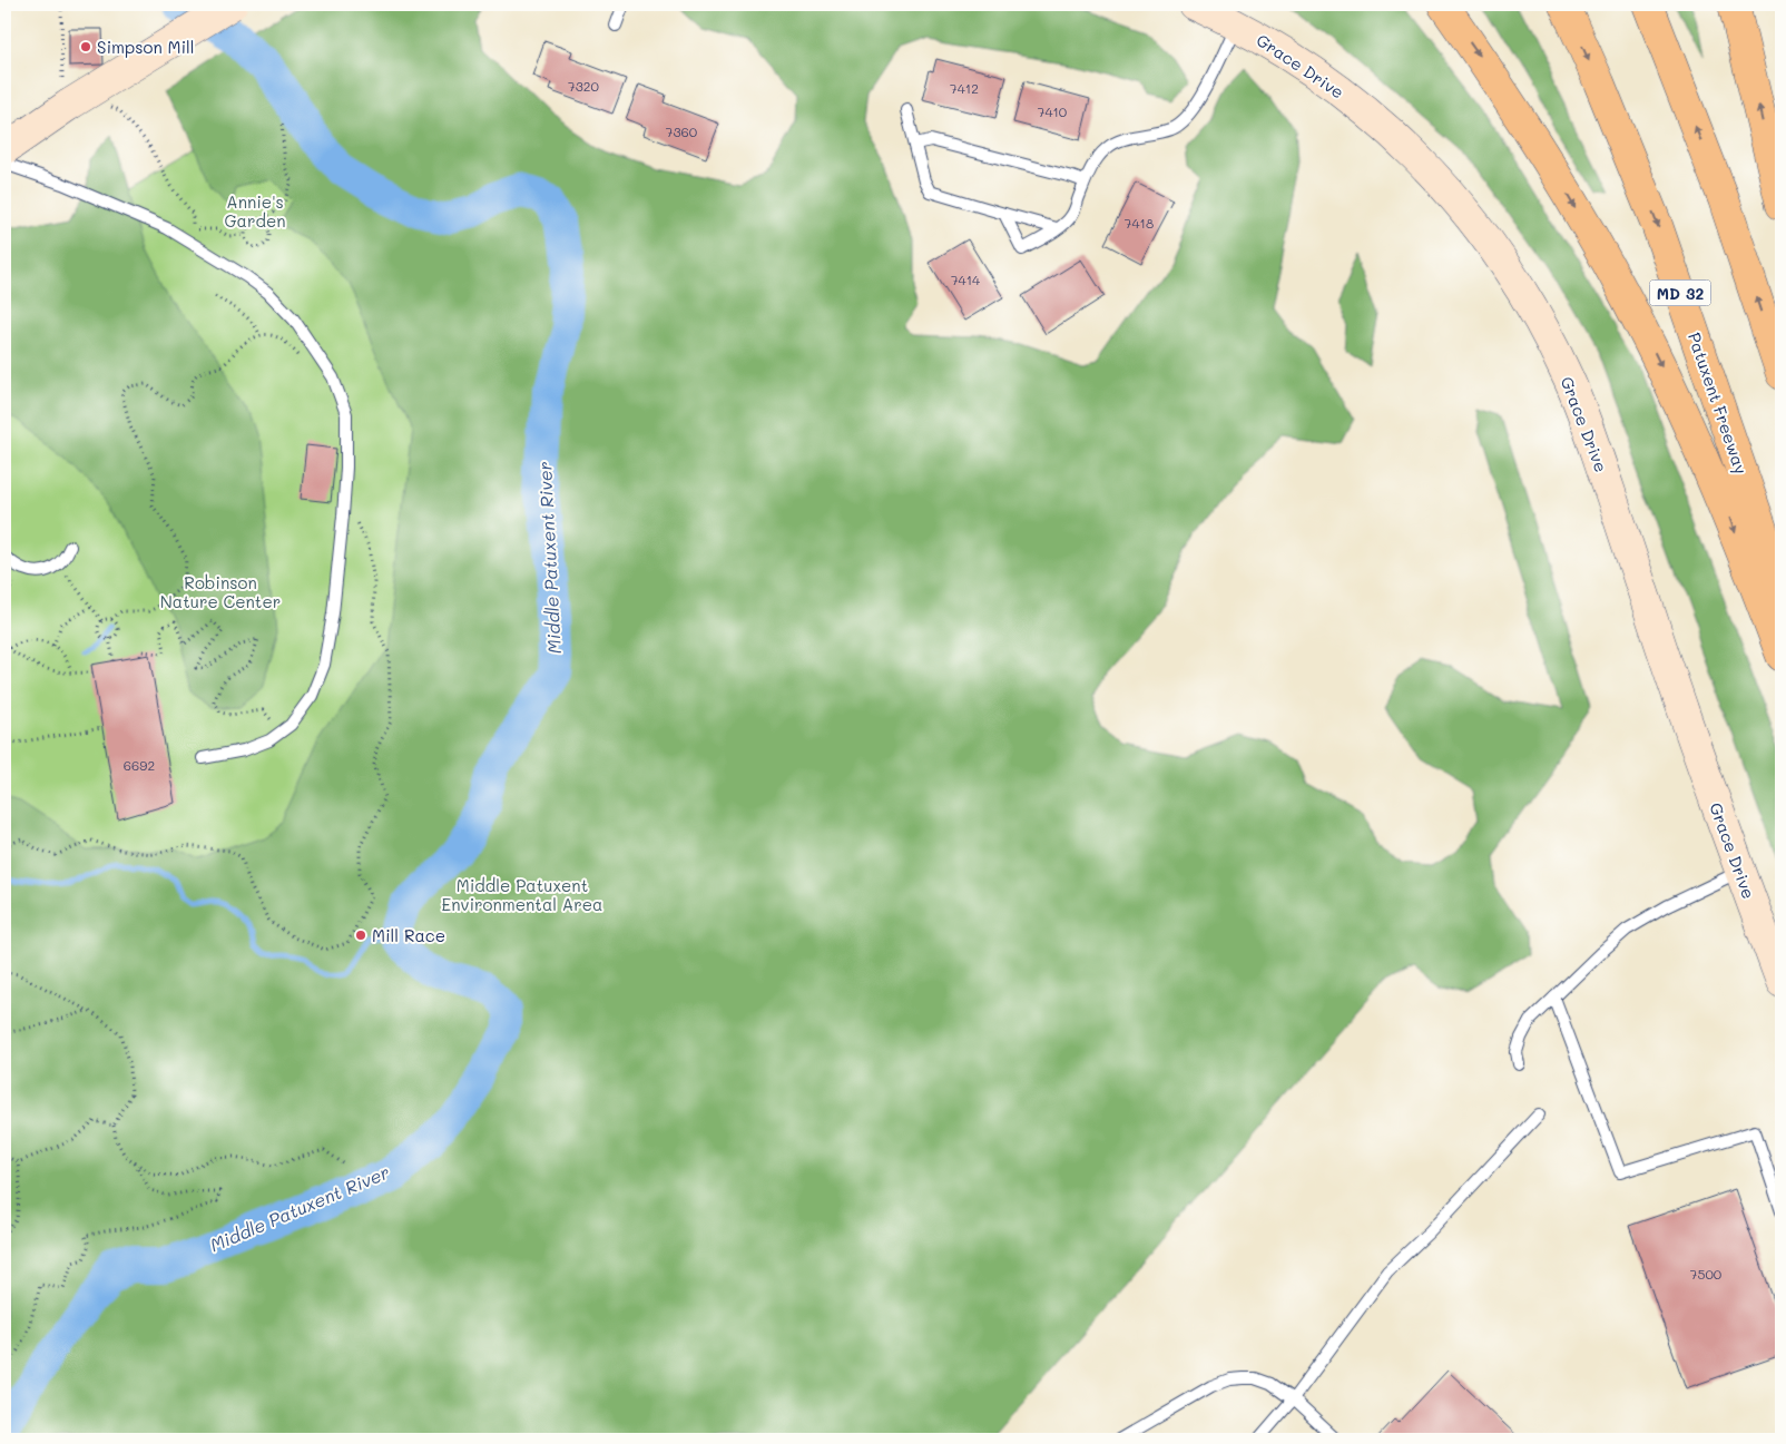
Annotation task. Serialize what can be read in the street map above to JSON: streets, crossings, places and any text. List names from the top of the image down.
{
  "streets": {
    "highway": ["MD 32", "Patuxent Freeway"],
    "street": ["Grace Drive"]
  },
  "water": ["Middle Patuxent River"],
  "parks": ["Annie's Garden", "Robinson Nature Center", "Middle Patuxent Environmental Area"],
  "places": ["Simpson Mill", "Mill Race"],
  "house_numbers": [
    "7320",
    "7412",
    "7410",
    "7360",
    "7418",
    "7414",
    "6692",
    "7500"
  ]
}
